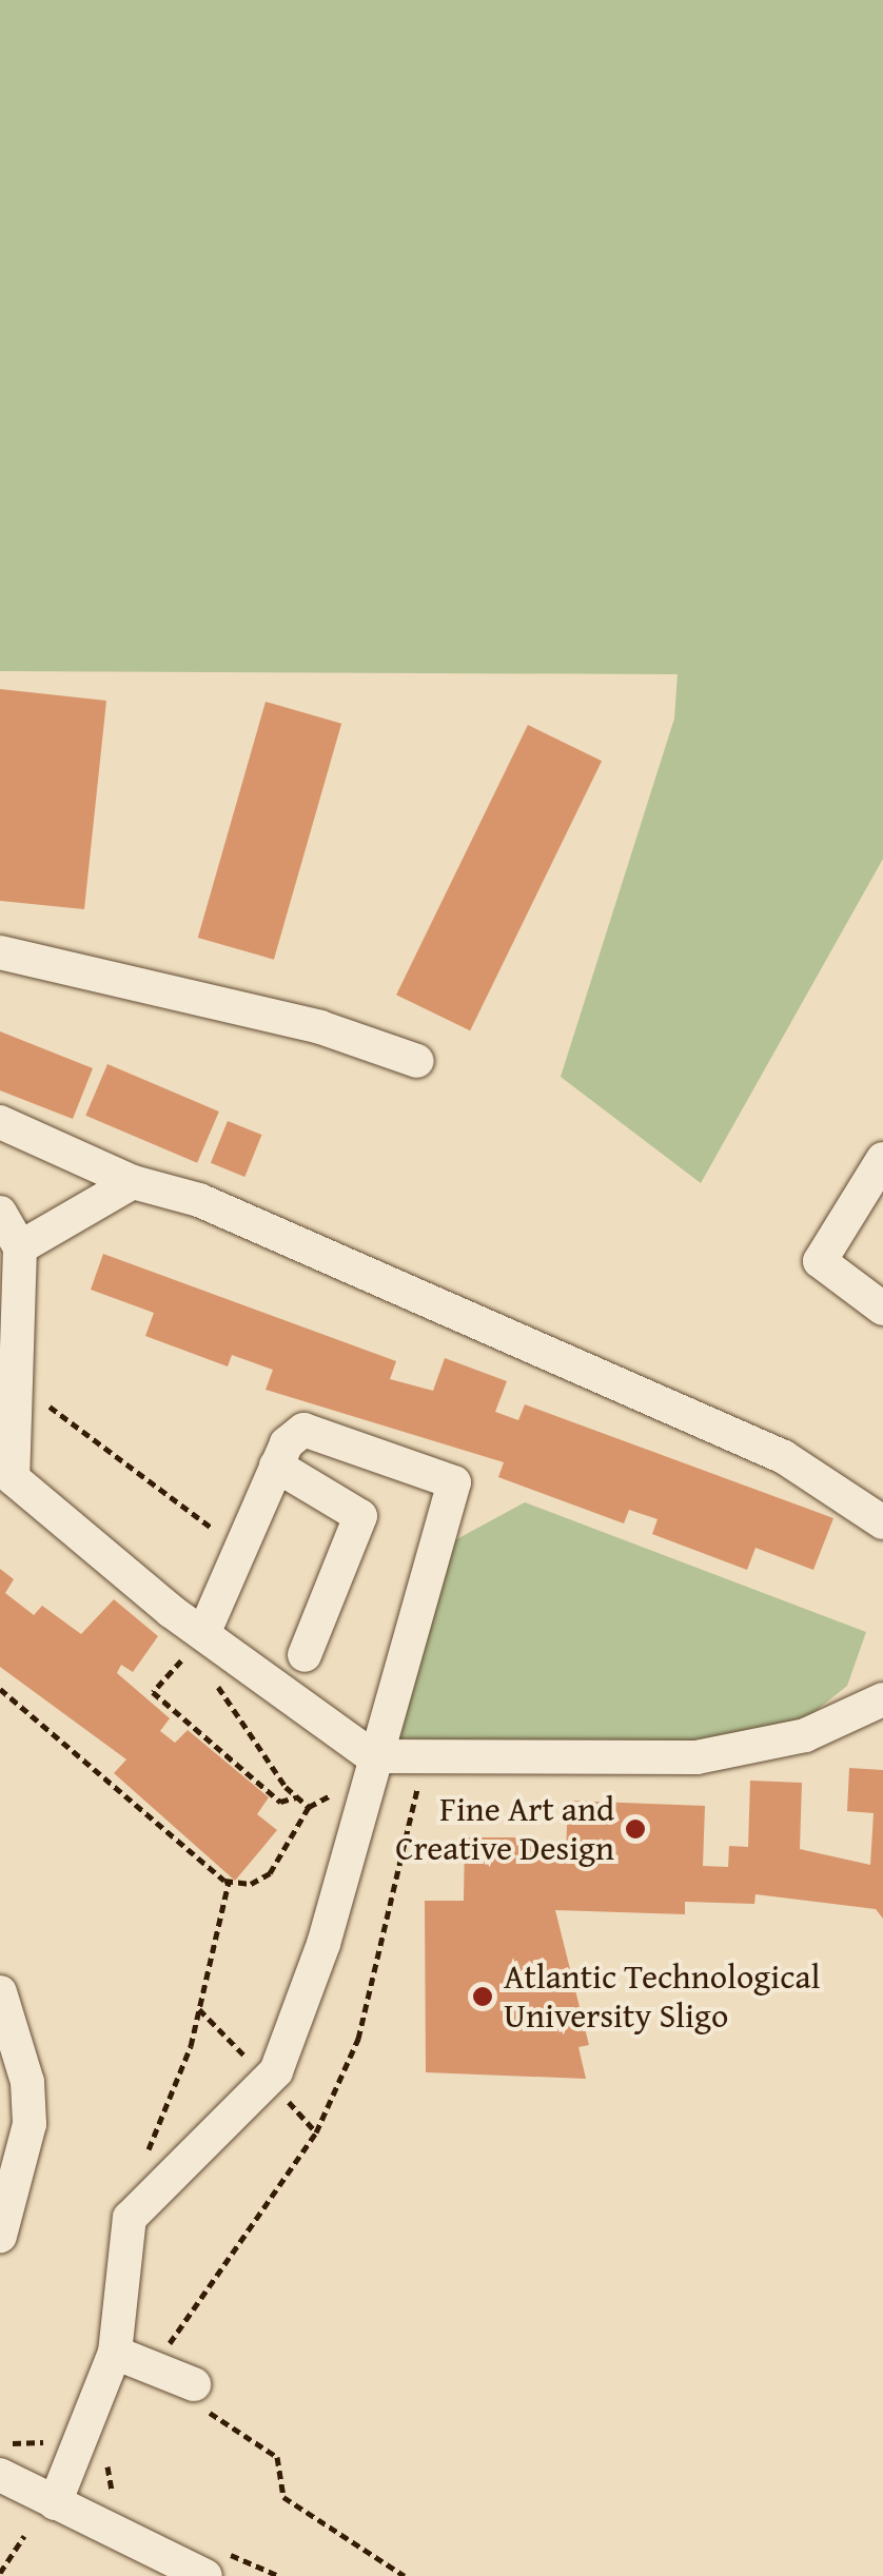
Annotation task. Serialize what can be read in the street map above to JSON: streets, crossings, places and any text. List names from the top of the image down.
{
  "places": ["Fine Art and Creative Design", "Atlantic Technological University Sligo"]
}
